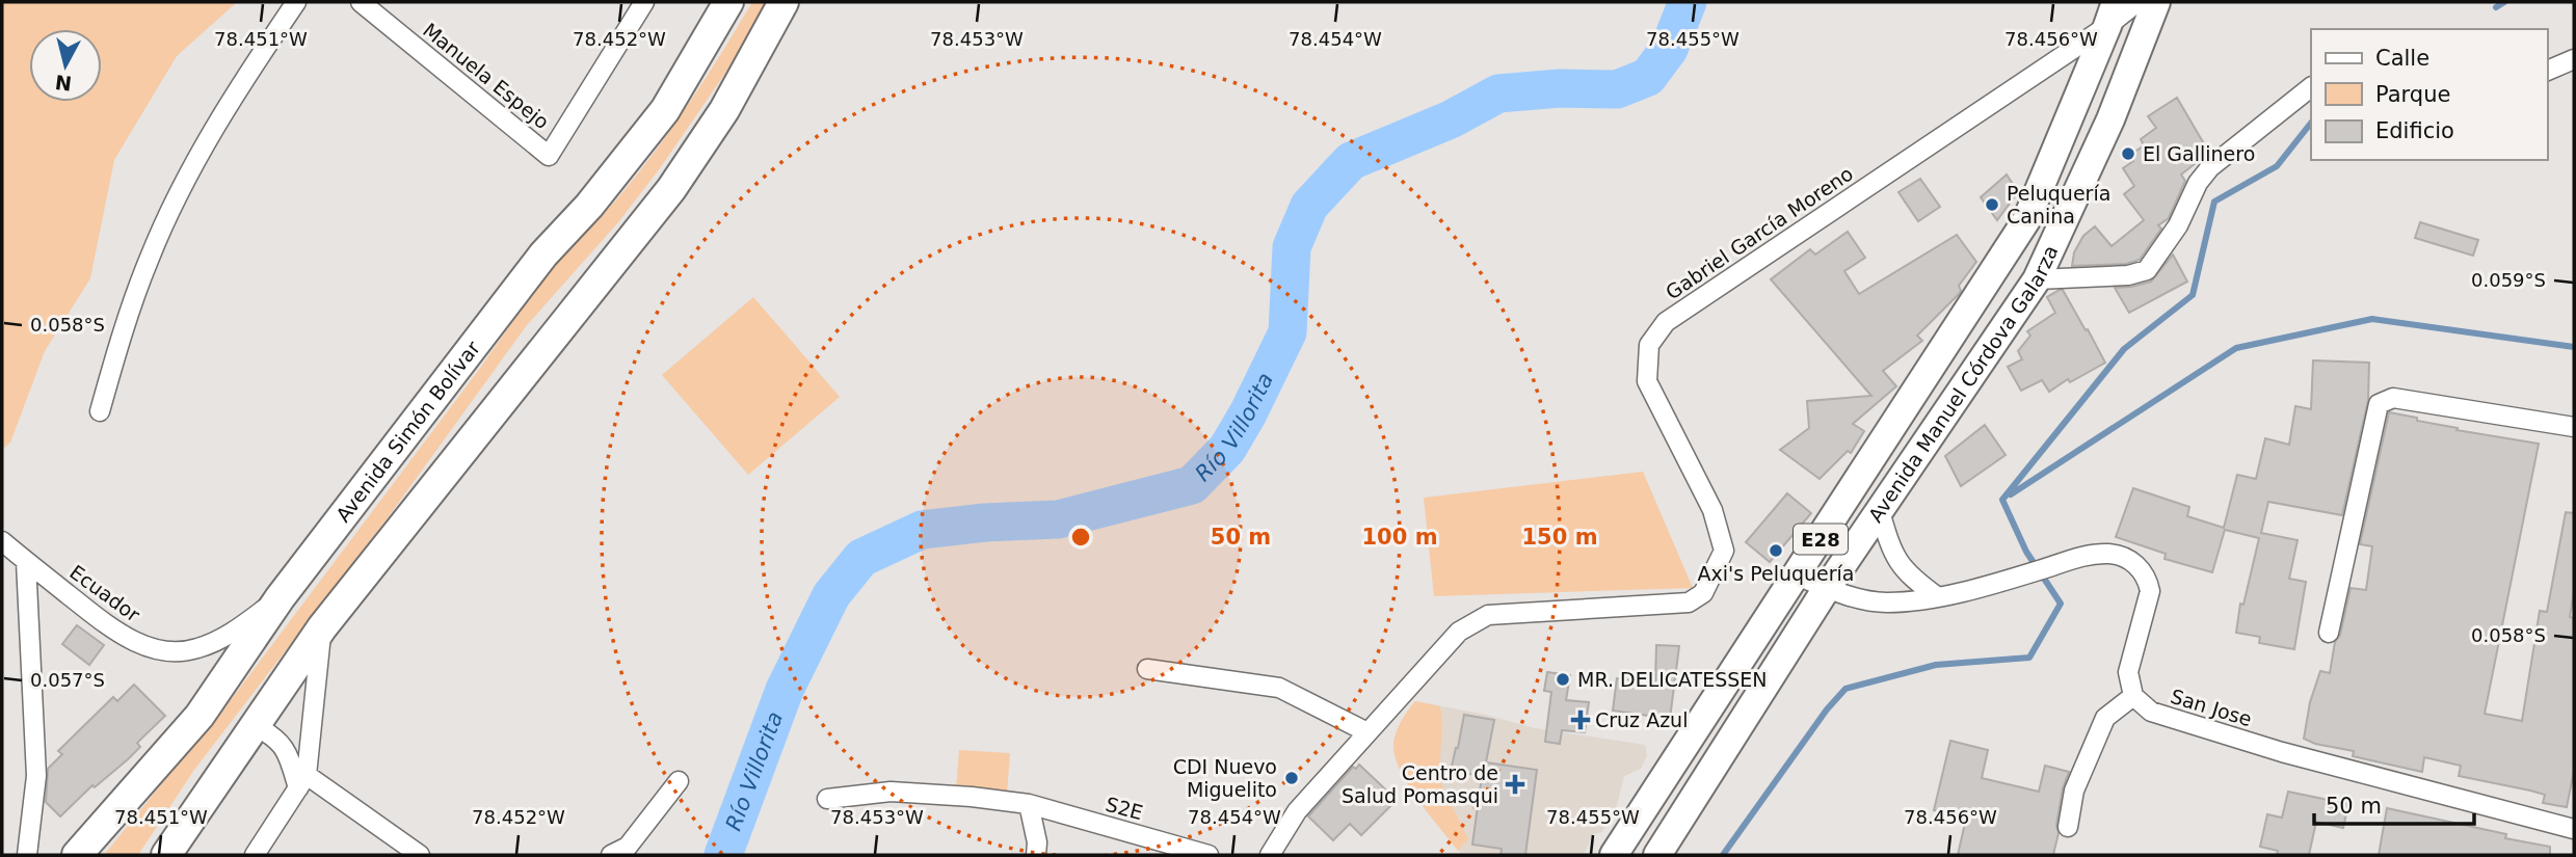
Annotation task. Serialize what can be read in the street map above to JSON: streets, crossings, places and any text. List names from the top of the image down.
{
  "streets": {
    "highway": ["Avenida Simón Bolívar"],
    "main road": ["Avenida Manuel Córdova Galarza", "E28"],
    "street": [
      "Manuela Espejo",
      "Gabriel García Moreno",
      "Ecuador",
      "San Jose",
      "S2E"
    ]
  },
  "crossings": [
    ["Gabriel García Moreno", "Avenida Manuel Córdova Galarza"],
    ["Avenida Simón Bolívar", "Ecuador"]
  ],
  "water": ["Río Villorita"],
  "places": {
    "other": [
      "El Gallinero",
      "Peluquería Canina",
      "Axi's Peluquería",
      "MR. DELICATESSEN",
      "CDI Nuevo Miguelito"
    ],
    "health": ["Cruz Azul", "Centro de Salud Pomasqui"]
  },
  "legend": ["Calle", "Parque", "Edificio"],
  "scale_bar": "50 m",
  "north": "bottom",
  "coordinates": [
    "78.451°W",
    "78.452°W",
    "78.453°W",
    "78.454°W",
    "78.455°W",
    "78.456°W",
    "0.059°S",
    "0.058°S",
    "0.057°S"
  ],
  "rings": ["50 m", "100 m", "150 m"]
}
